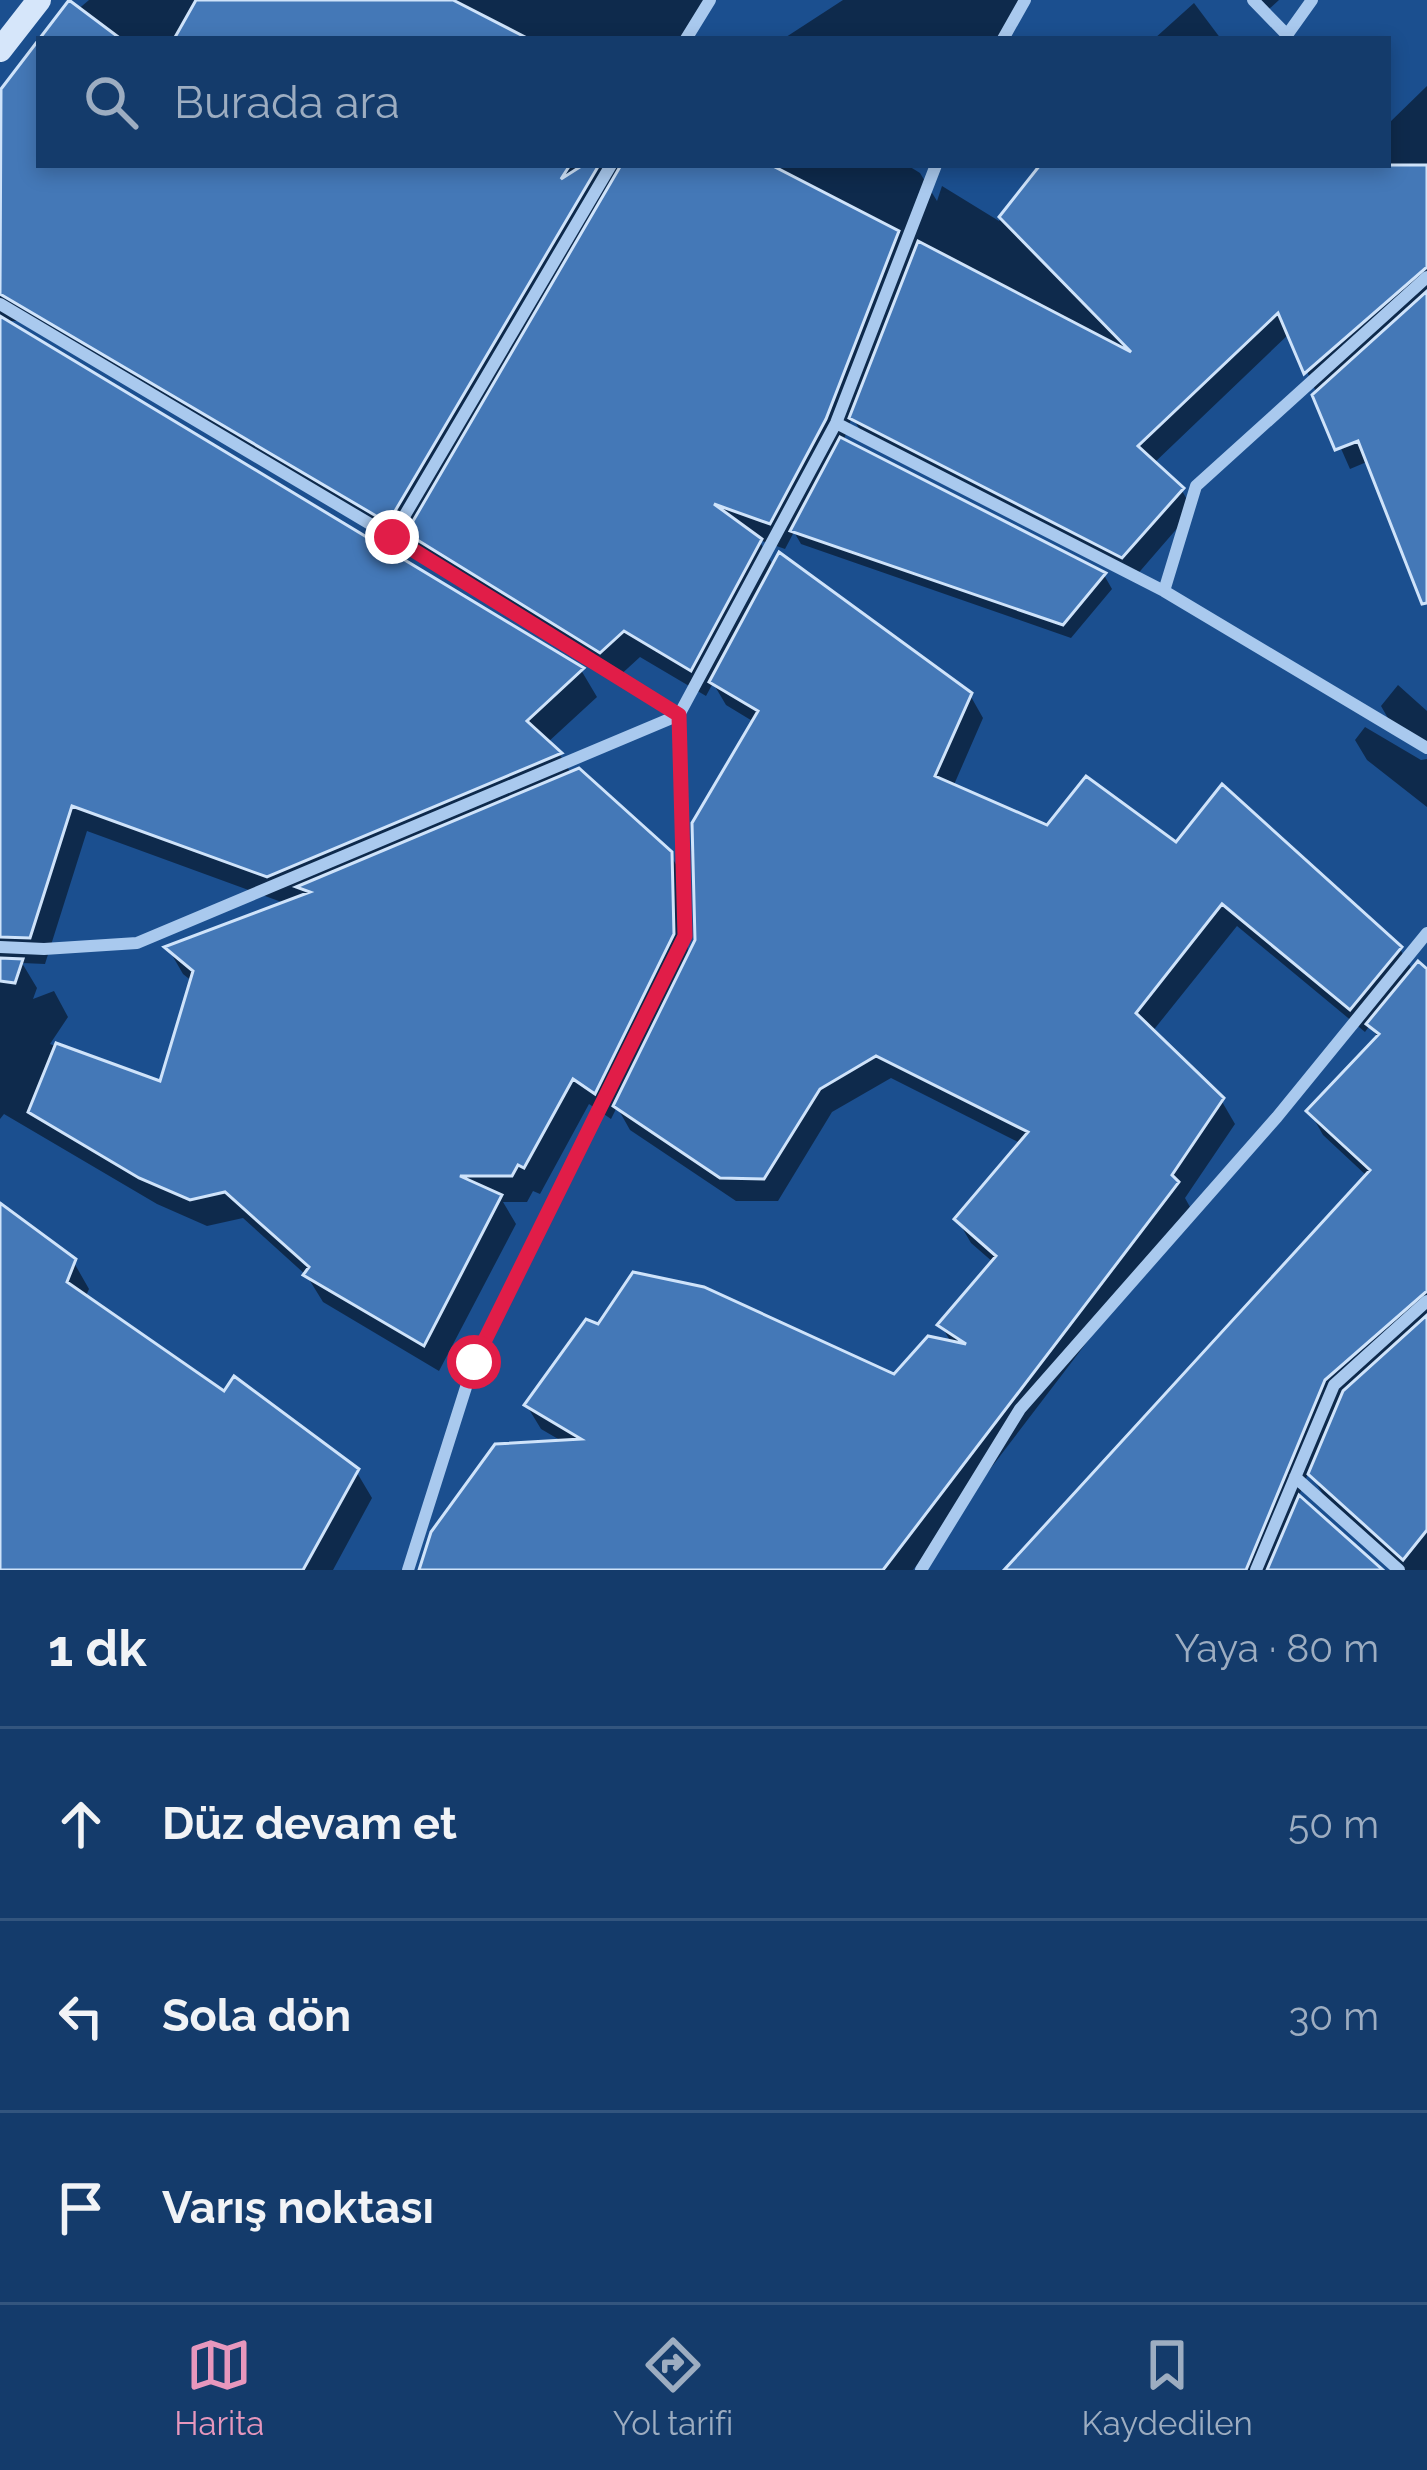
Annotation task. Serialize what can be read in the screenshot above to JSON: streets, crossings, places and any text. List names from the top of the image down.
{
  "page": {
    "search": "Burada ara",
    "heading": ["1 dk", "Yaya · 80 m"],
    "list": [
      ["Düz devam et", "50 m"],
      ["Sola dön", "30 m"],
      "Varış noktası"
    ],
    "nav": ["Harita", "Yol tarifi", "Kaydedilen"]
  }
}
